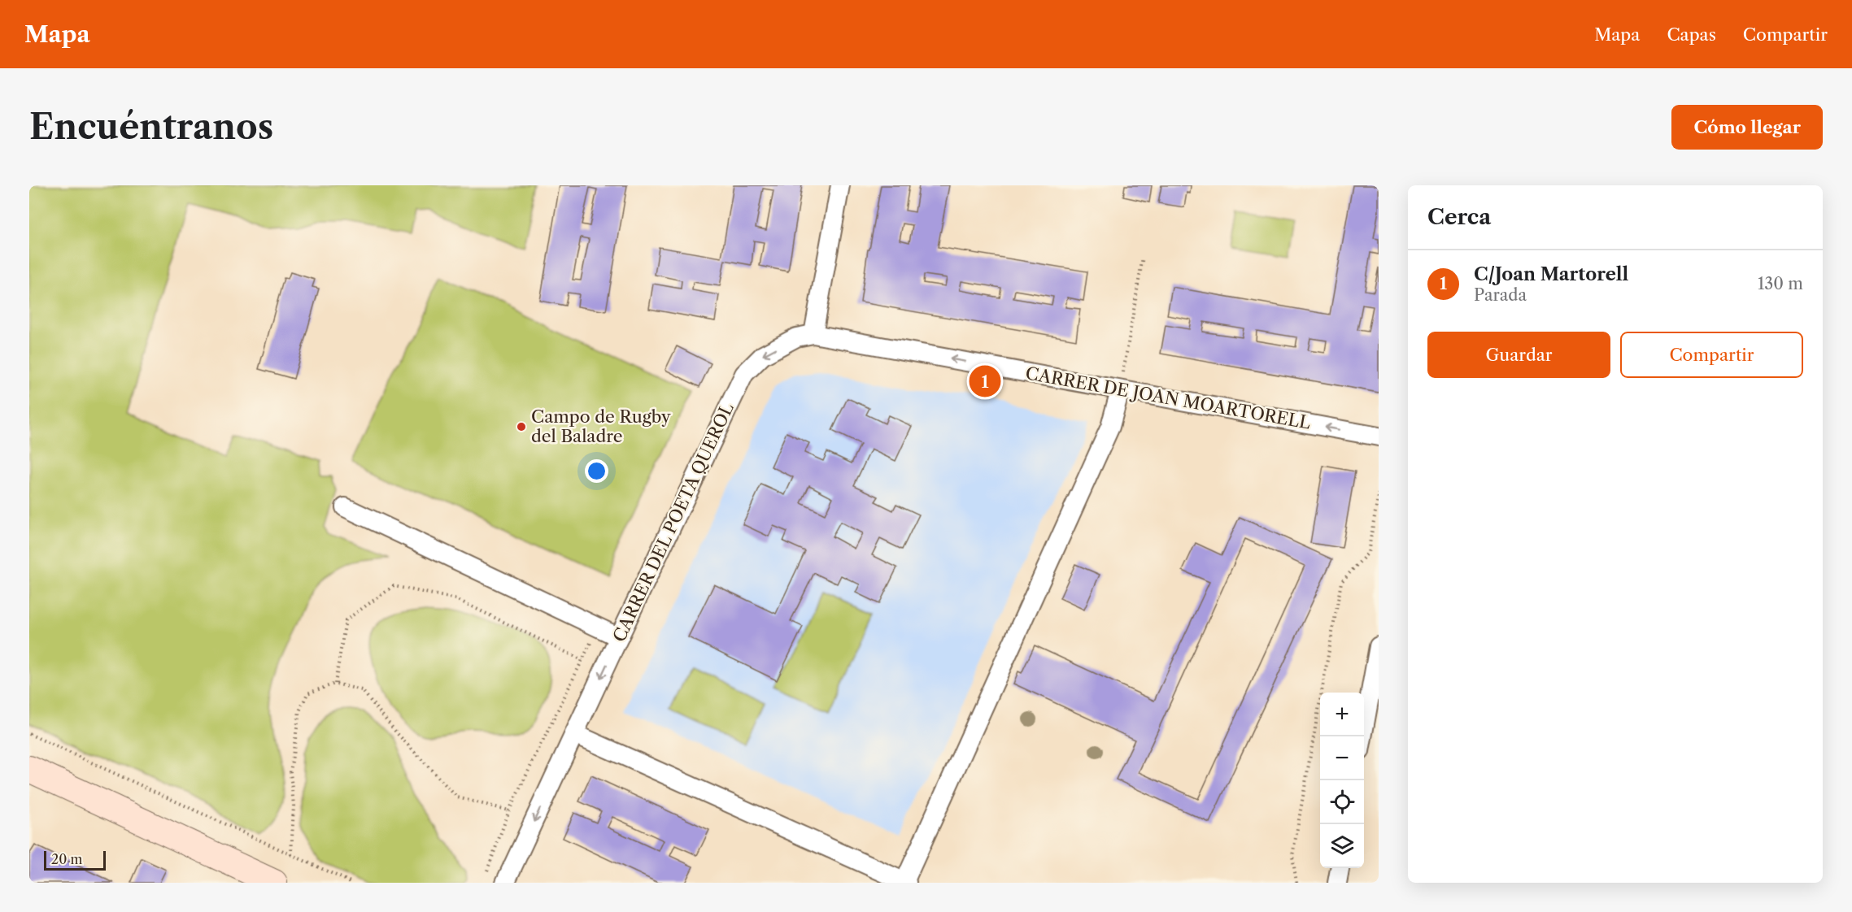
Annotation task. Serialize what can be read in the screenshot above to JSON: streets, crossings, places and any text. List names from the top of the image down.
{
  "streets": {
    "street": ["CARRER DE JOAN MOARTORELL", "CARRER DEL POETA QUEROL"]
  },
  "crossings": [
    ["CARRER DE JOAN MOARTORELL", "CARRER DEL POETA QUEROL"]
  ],
  "one_way": ["CARRER DE JOAN MOARTORELL", "CARRER DEL POETA QUEROL"],
  "places": ["Campo de Rugby del Baladre"],
  "scale_bar": "20 m",
  "page": {
    "header": "Mapa",
    "nav": ["Mapa", "Capas", "Compartir"],
    "buttons": [
      "Cómo llegar",
      ["Guardar", "Compartir"]
    ],
    "title": "Encuéntranos",
    "heading": "Cerca",
    "list": [
      {
        "mark": "1",
        "name": "C/Joan Martorell",
        "note": "Parada",
        "value": "130 m"
      }
    ],
    "pins": "1",
    "map_buttons": ["+", "−"],
    "scale": "20 m"
  }
}
